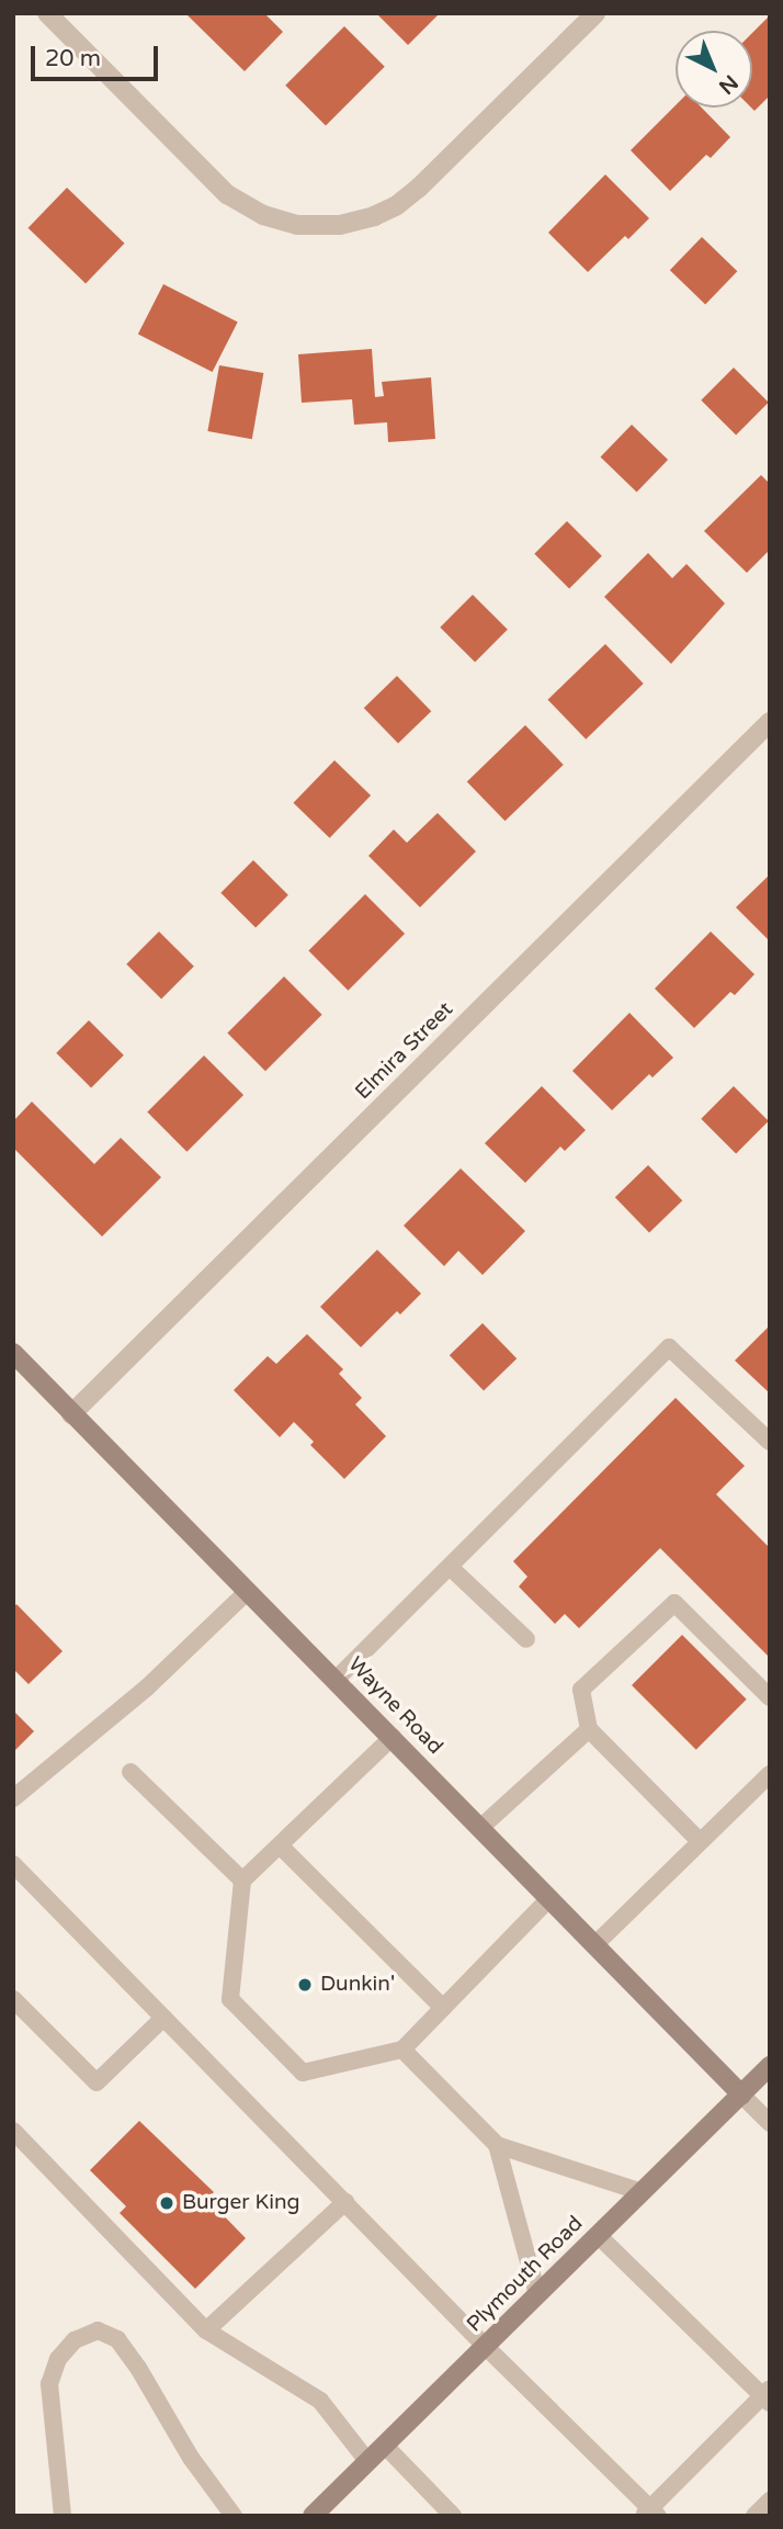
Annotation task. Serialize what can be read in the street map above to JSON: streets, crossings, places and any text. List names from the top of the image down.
{
  "streets": {
    "main road": ["Wayne Road", "Plymouth Road"],
    "street": ["Elmira Street"]
  },
  "crossings": [
    ["Elmira Street", "Wayne Road"],
    ["Wayne Road", "Plymouth Road"]
  ],
  "places": ["Dunkin'", "Burger King"],
  "scale_bar": "20 m",
  "north": "bottom right"
}
